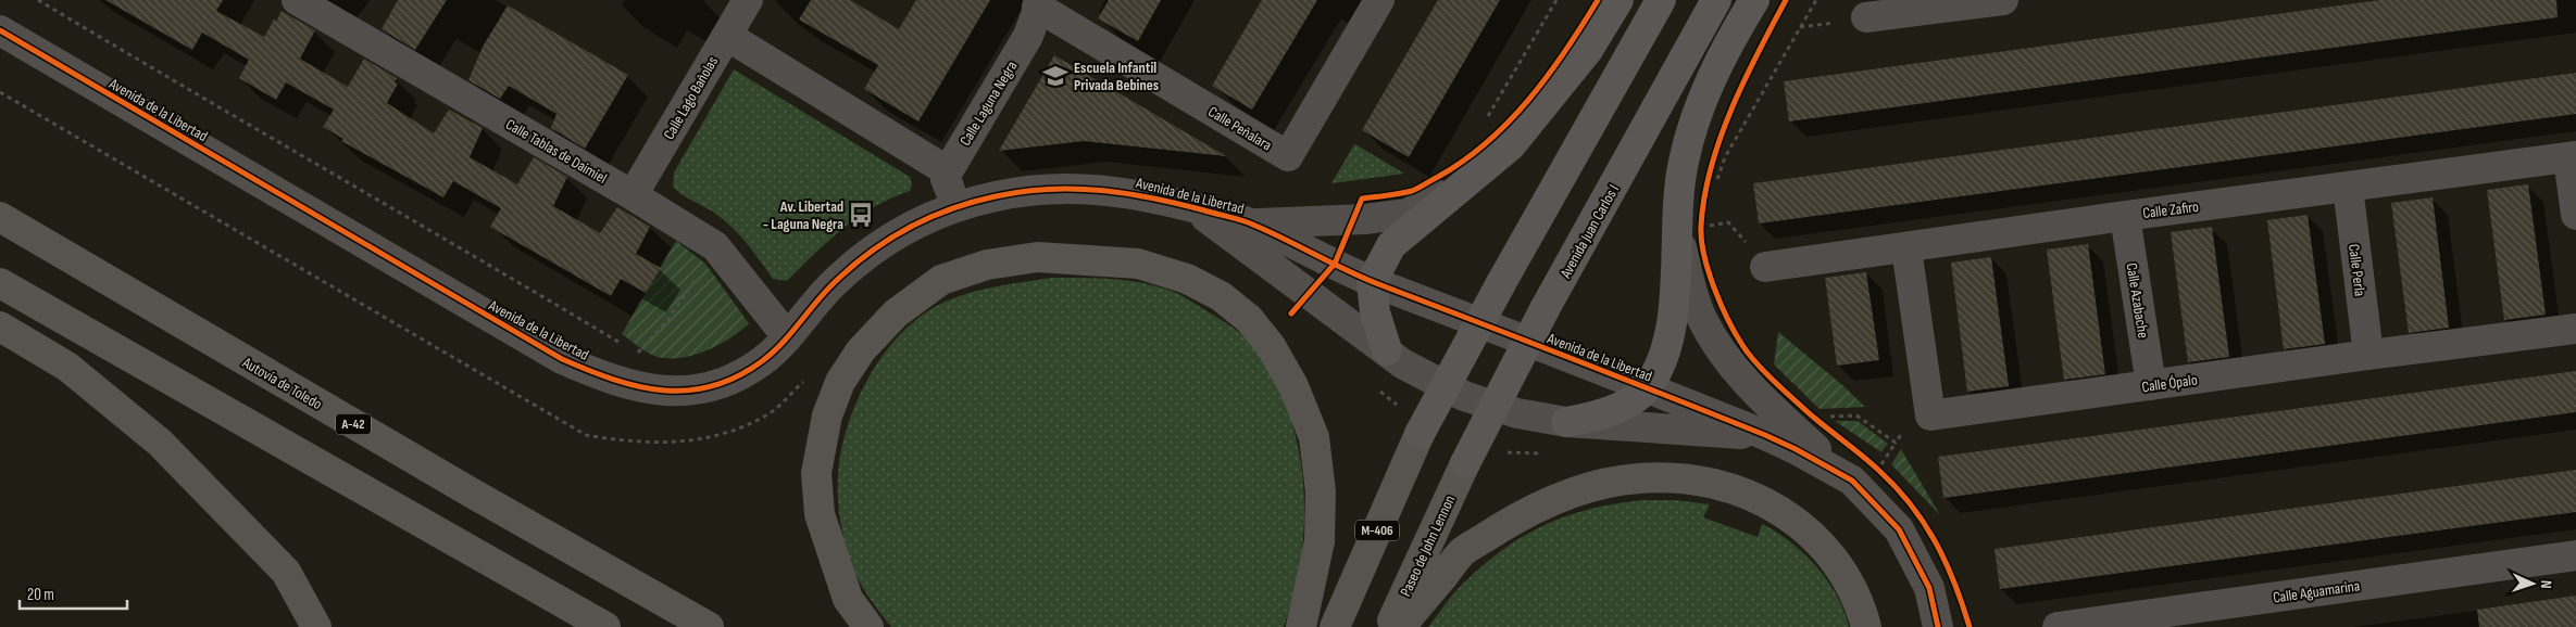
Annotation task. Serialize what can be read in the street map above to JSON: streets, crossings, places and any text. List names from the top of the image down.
{
  "streets": {
    "highway": [
      "Autovía de Toledo",
      "A-42",
      "M-406",
      "Paseo de John Lennon"
    ],
    "main road": ["Avenida Juan Carlos I"],
    "street": [
      "Calle Lago Bañolas",
      "Calle Laguna Negra",
      "Avenida de la Libertad",
      "Calle Peñalara",
      "Calle Tablas de Daimiel",
      "Calle Zafiro",
      "Calle Perla",
      "Calle Azabache",
      "Calle Ópalo",
      "Calle Aguamarina"
    ]
  },
  "crossings": [
    ["Calle Lago Bañolas", "Calle Tablas de Daimiel"],
    ["Calle Laguna Negra", "Calle Peñalara"],
    ["Avenida de la Libertad", "Calle Tablas de Daimiel"],
    ["Calle Zafiro", "Calle Perla"],
    ["Calle Zafiro", "Calle Azabache"],
    ["Avenida Juan Carlos I", "Paseo de John Lennon"],
    ["Calle Perla", "Calle Ópalo"],
    ["Calle Azabache", "Calle Ópalo"]
  ],
  "places": {
    "school or university": ["Escuela Infantil Privada Bebines"],
    "bus stop": ["Av. Libertad - Laguna Negra"]
  },
  "scale_bar": "20 m",
  "north": "right"
}
